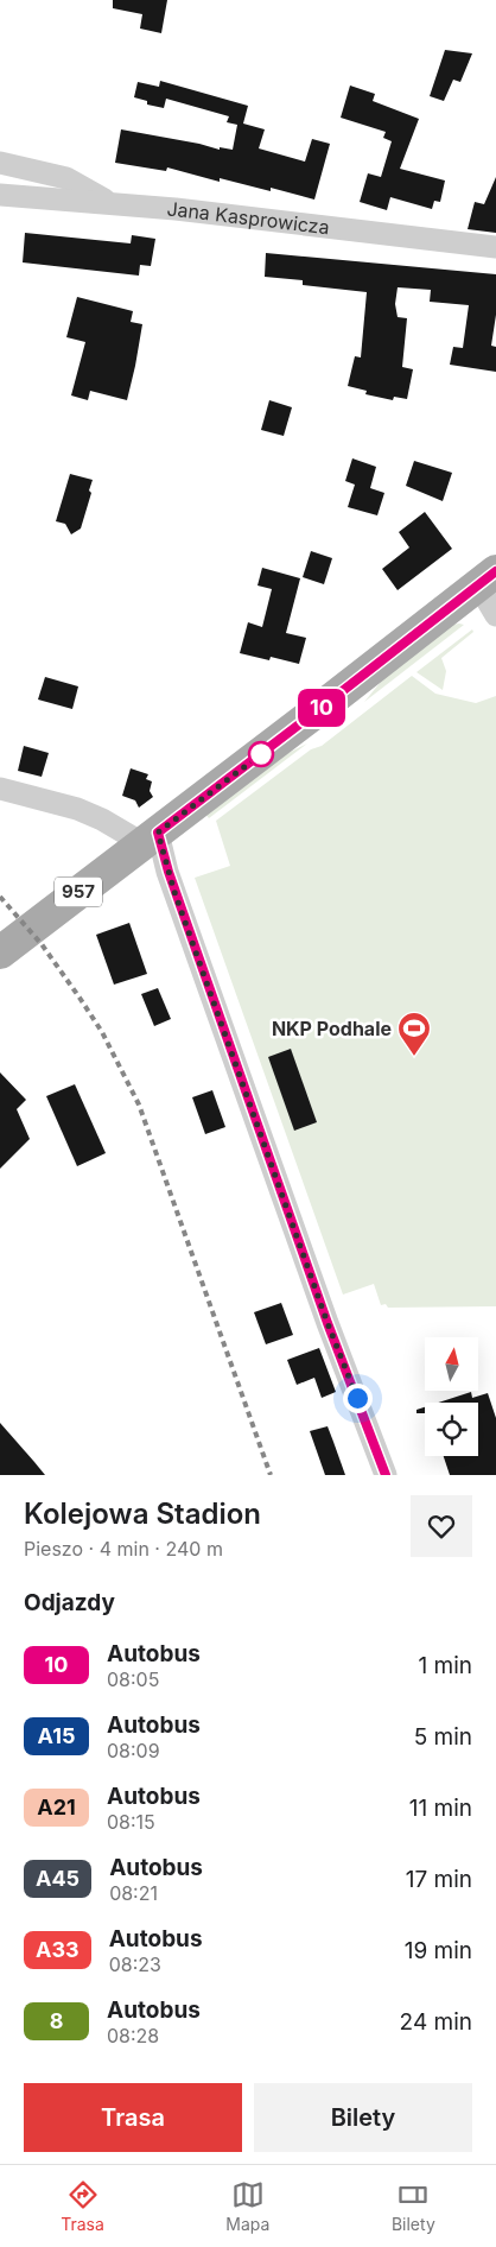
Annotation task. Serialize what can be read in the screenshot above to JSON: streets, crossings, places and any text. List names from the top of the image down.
{
  "streets": {
    "main road": ["957"],
    "street": ["Jana Kasprowicza"]
  },
  "places": {
    "sports": ["NKP Podhale"]
  },
  "lines": ["bus line 10"],
  "north": "top",
  "page": {
    "on_map": "10",
    "heading": [
      ["Kolejowa Stadion", "Pieszo · 4 min · 240 m"],
      "Odjazdy"
    ],
    "list": [
      {
        "mark": "10",
        "name": "Autobus",
        "note": "08:05",
        "value": "1 min"
      },
      {
        "mark": "A15",
        "name": "Autobus",
        "note": "08:09",
        "value": "5 min"
      },
      {
        "mark": "A21",
        "name": "Autobus",
        "note": "08:15",
        "value": "11 min"
      },
      {
        "mark": "A45",
        "name": "Autobus",
        "note": "08:21",
        "value": "17 min"
      },
      {
        "mark": "A33",
        "name": "Autobus",
        "note": "08:23",
        "value": "19 min"
      },
      {
        "mark": "8",
        "name": "Autobus",
        "note": "08:28",
        "value": "24 min"
      }
    ],
    "buttons": ["Trasa", "Bilety"],
    "tabs": ["Trasa", "Mapa", "Bilety"]
  }
}
